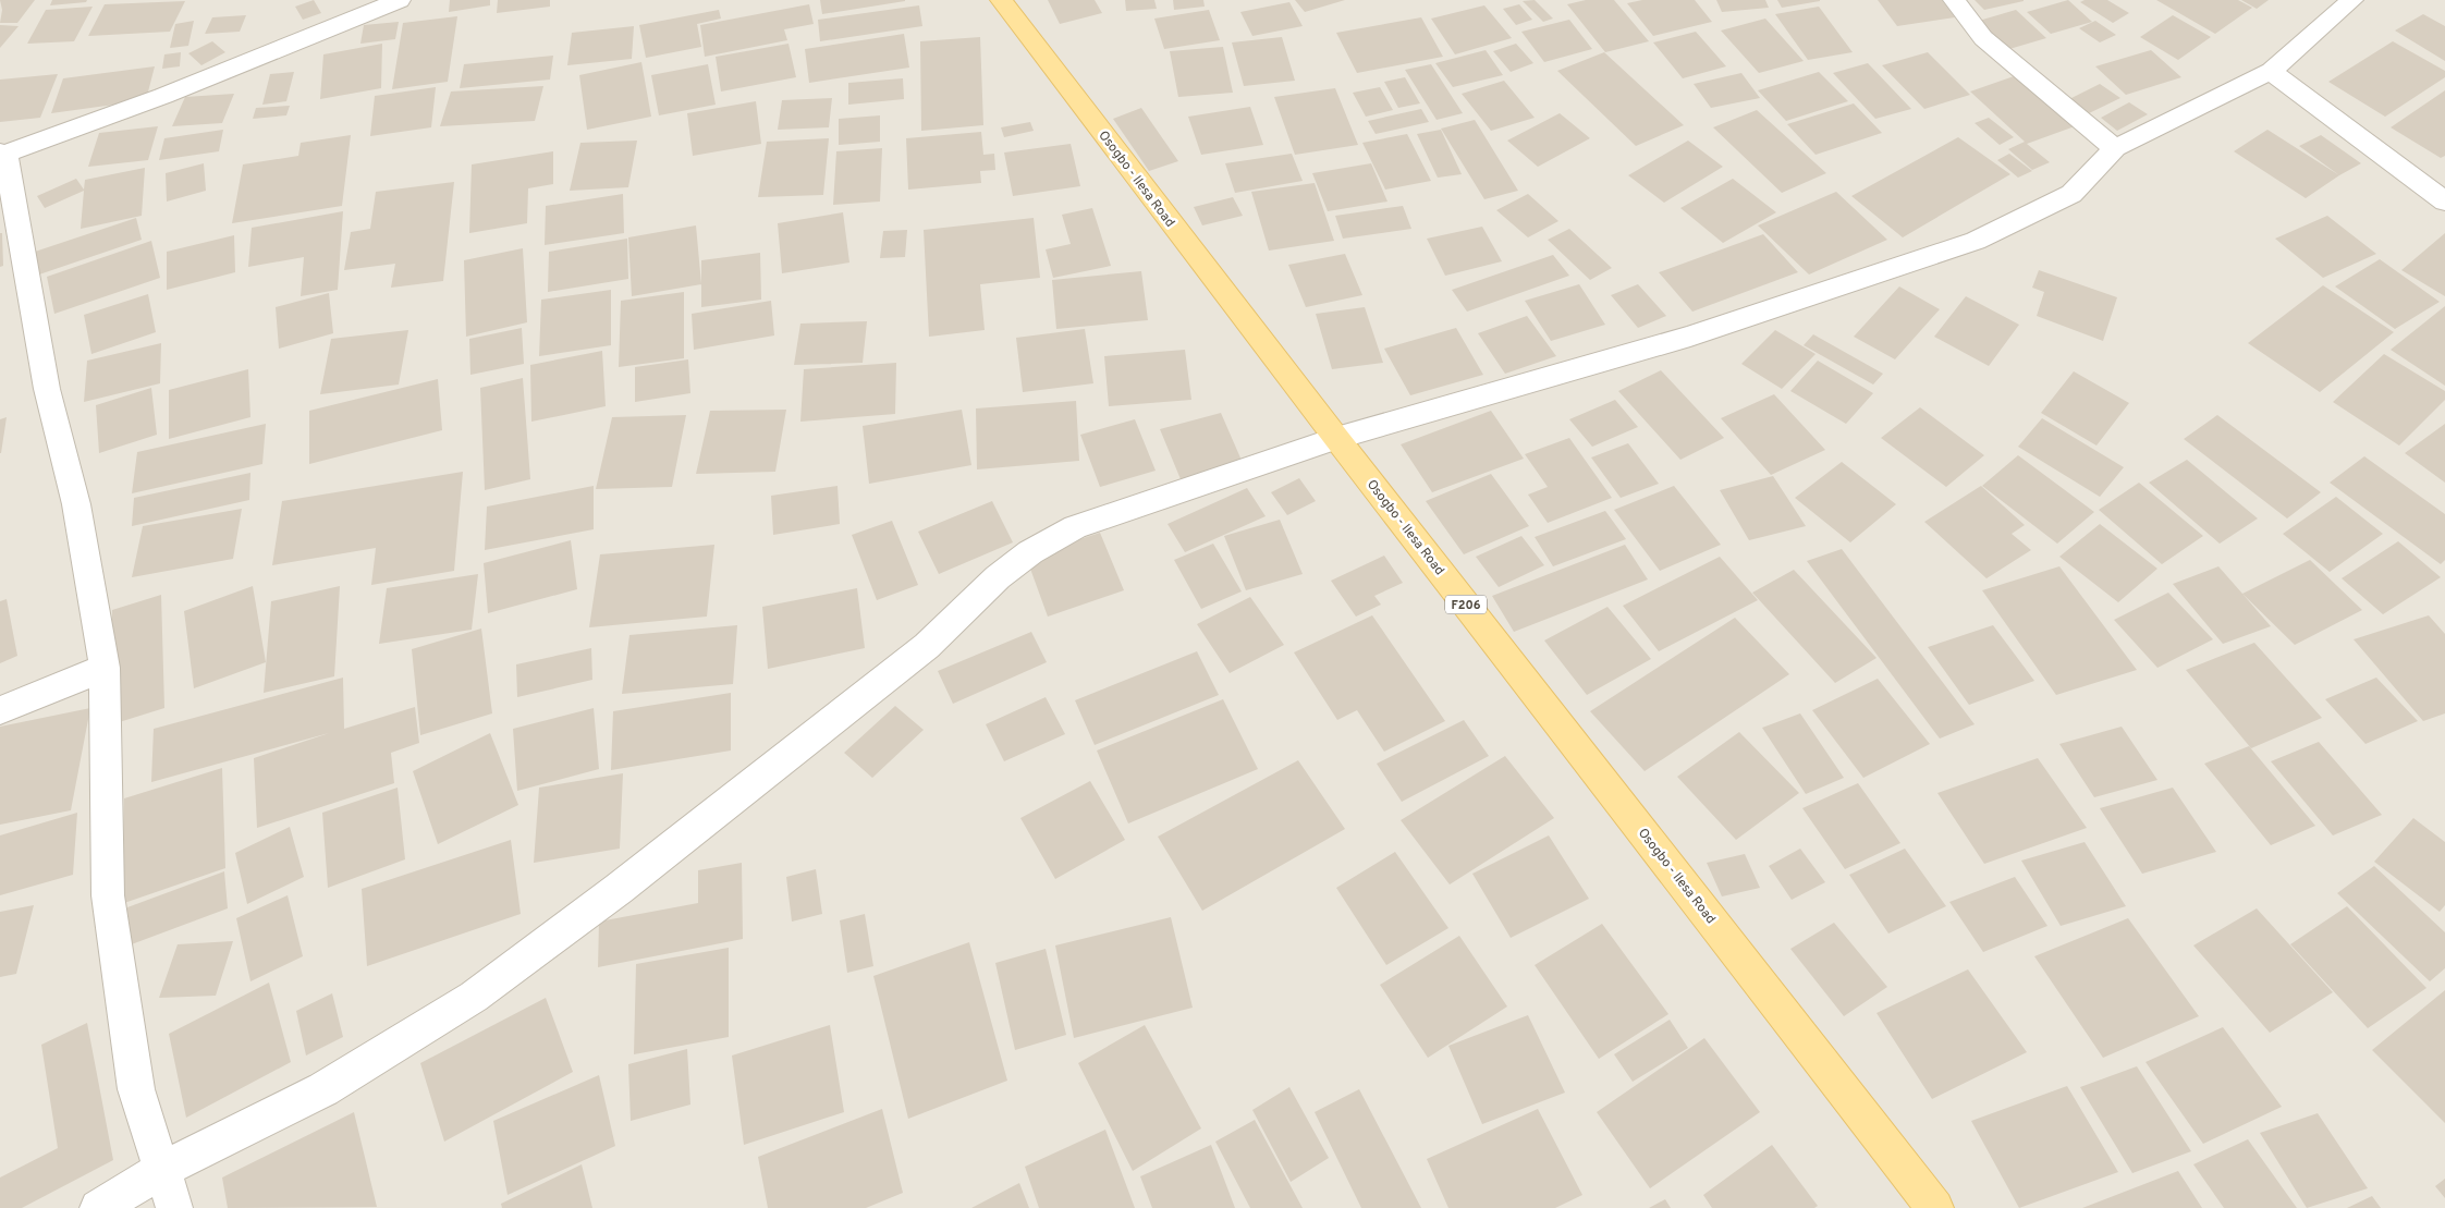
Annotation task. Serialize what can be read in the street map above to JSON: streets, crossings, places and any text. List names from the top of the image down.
{
  "streets": {
    "main road": ["Osogbo - Ilesa Road", "F206"]
  }
}
